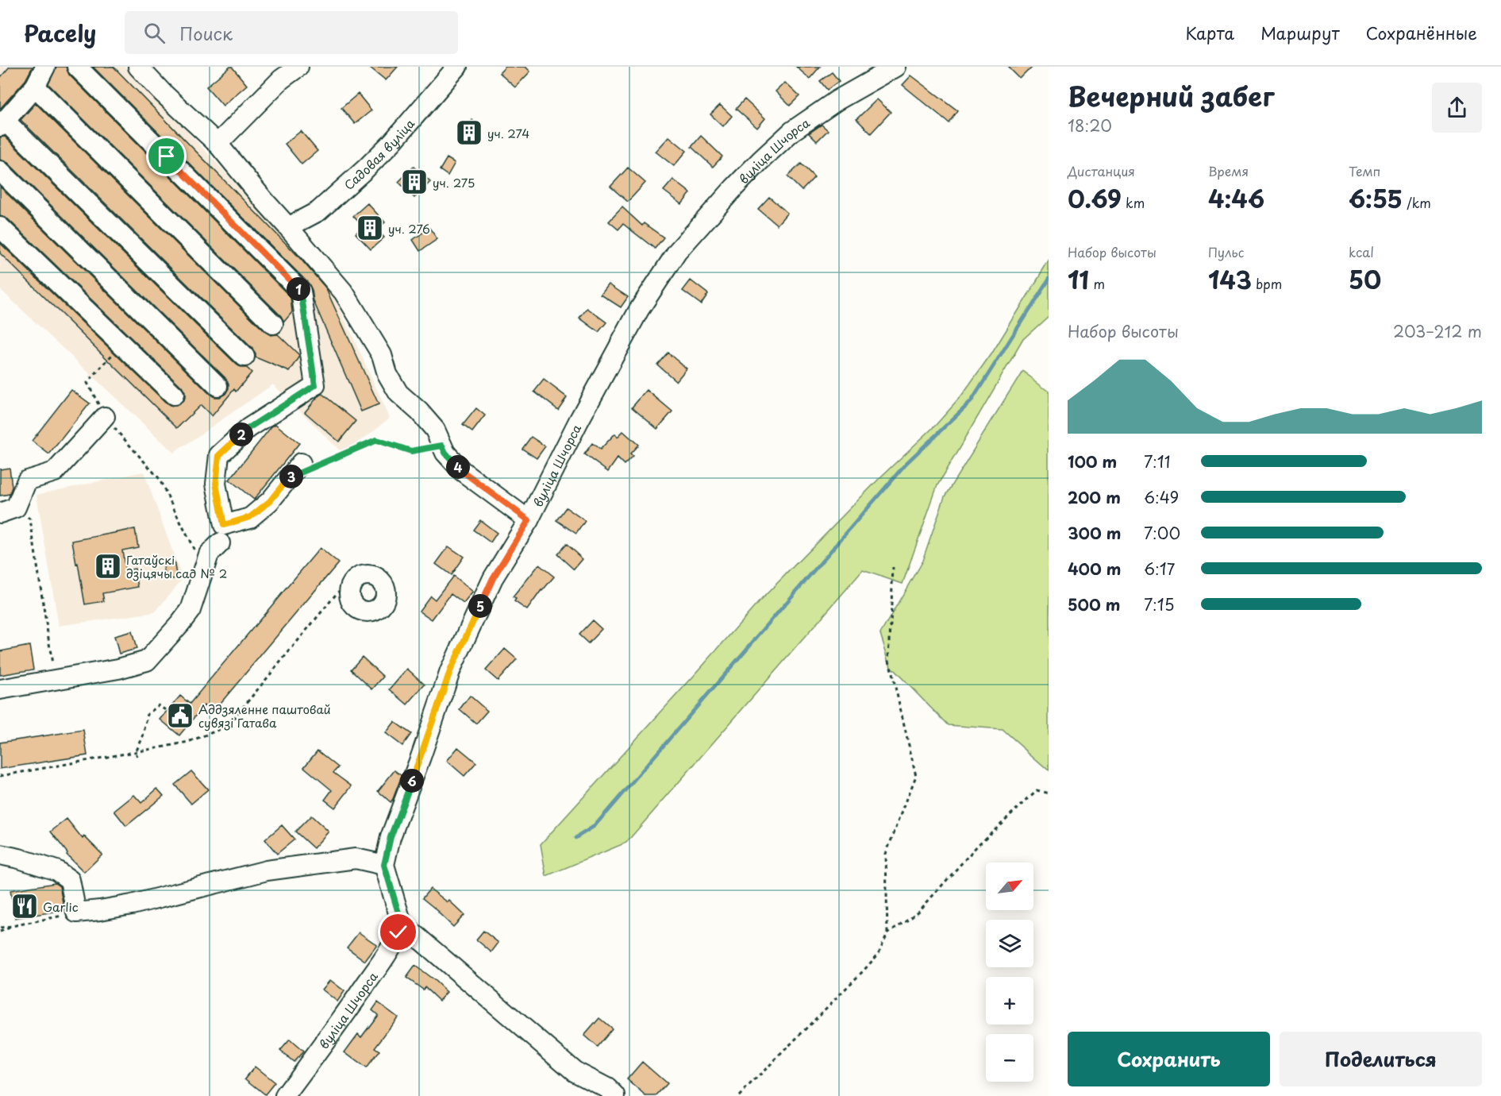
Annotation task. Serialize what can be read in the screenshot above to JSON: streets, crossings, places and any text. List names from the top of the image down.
{
  "streets": {
    "street": ["вуліца Шчорса", "Садовая вуліца"]
  },
  "places": {
    "building": [
      "уч. 274",
      "уч. 275",
      "уч. 276",
      "Гатаўскі дзіцячы сад № 2"
    ],
    "public building": ["Аддзяленне паштовай сувязі Гатава"],
    "restaurant": ["Garlic"]
  },
  "north": "top right",
  "page": {
    "header": "Pacely",
    "search": "Поиск",
    "nav": ["Карта", "Маршрут", "Сохранённые"],
    "heading": ["Вечерний забег", "18:20"],
    "stats": [
      ["Дистанция", "0.69 km"],
      ["Время", "4:46"],
      ["Темп", "6:55 /km"],
      ["Набор высоты", "11 m"],
      ["Пульс", "143 bpm"],
      ["kcal", "50"]
    ],
    "pins": [
      "1",
      "2",
      "4",
      "3",
      "5",
      "6"
    ],
    "chart": ["Набор высоты", "203–212 m"],
    "list": [
      {
        "name": "100 m",
        "note": "7:11"
      },
      {
        "name": "200 m",
        "note": "6:49"
      },
      {
        "name": "300 m",
        "note": "7:00"
      },
      {
        "name": "400 m",
        "note": "6:17"
      },
      {
        "name": "500 m",
        "note": "7:15"
      }
    ],
    "map_buttons": ["+", "−"],
    "buttons": ["Сохранить", "Поделиться"]
  }
}
